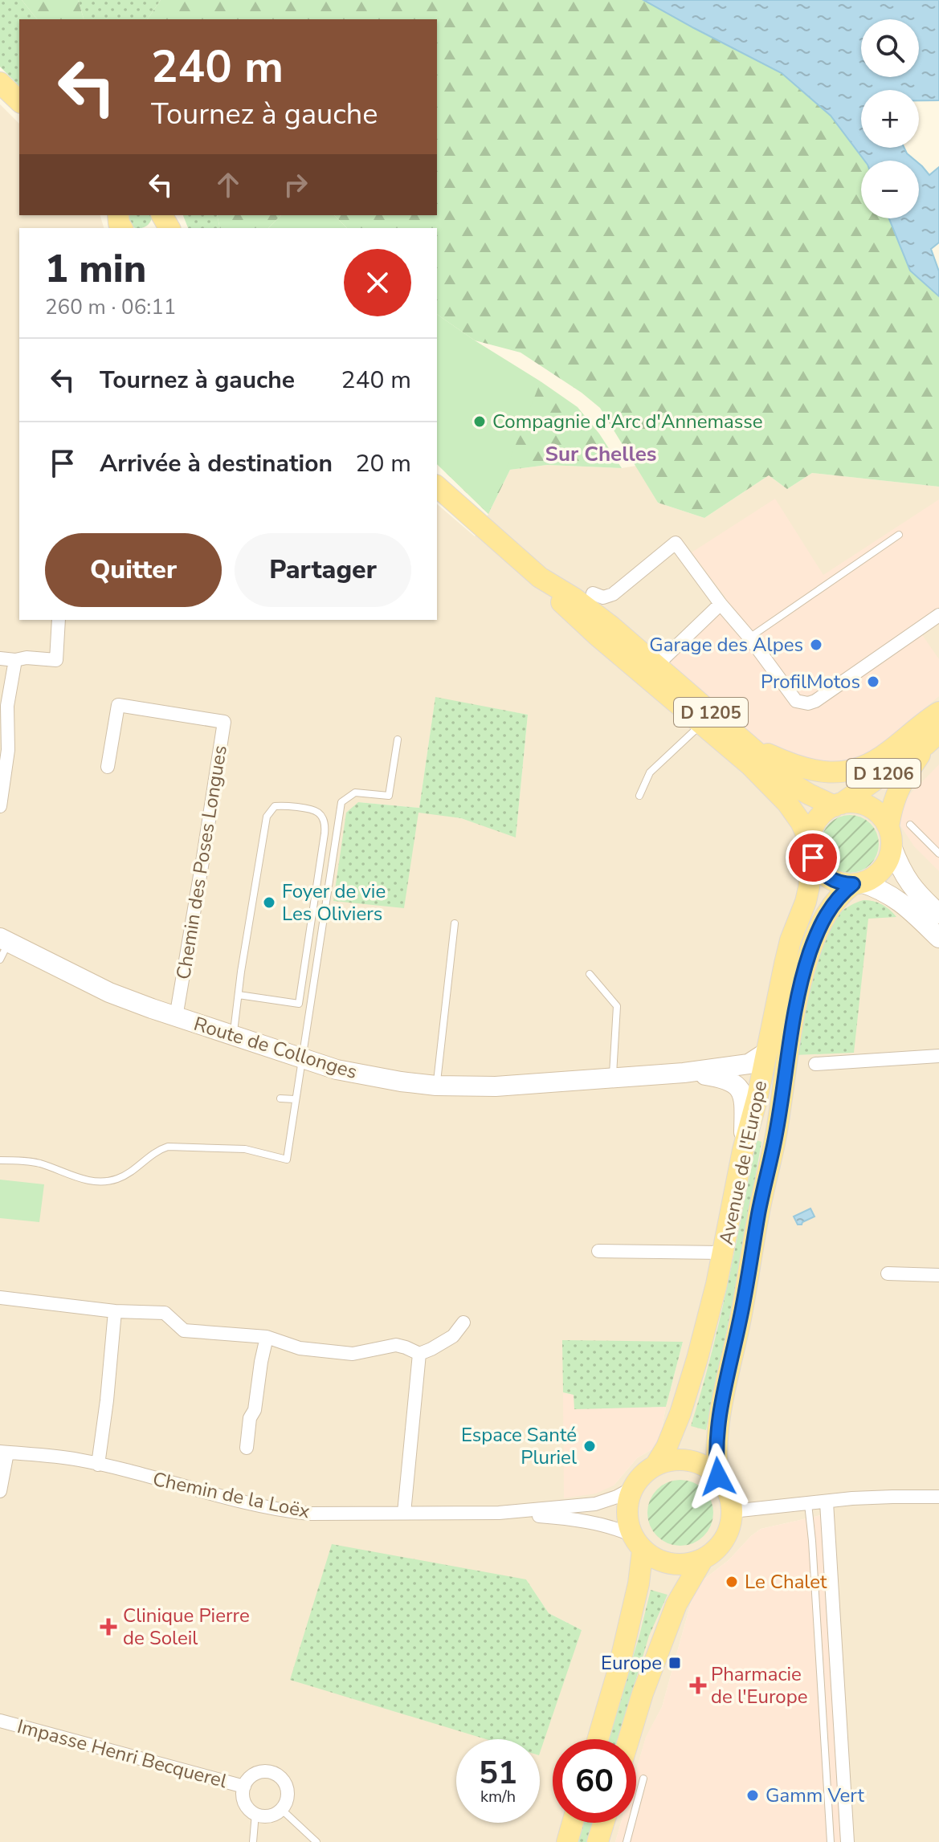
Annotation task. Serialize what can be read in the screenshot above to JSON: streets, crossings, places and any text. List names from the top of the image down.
{
  "streets": {
    "main road": ["D 1205", "D 1206", "Avenue de l'Europe"],
    "street": [
      "Chemin des Poses Longues",
      "Route de Collonges",
      "Chemin de la Loëx",
      "Impasse Henri Becquerel"
    ]
  },
  "crossings": [
    ["D 1205", "D 1206"],
    ["D 1205", "Avenue de l'Europe"],
    ["D 1206", "Avenue de l'Europe"],
    ["Chemin des Poses Longues", "Route de Collonges"],
    ["Route de Collonges", "Avenue de l'Europe"],
    ["Avenue de l'Europe", "Chemin de la Loëx"]
  ],
  "districts": ["Sur Chelles"],
  "places": {
    "other": [
      "Compagnie d'Arc d'Annemasse",
      "Garage des Alpes",
      "ProfilMotos",
      "Foyer de vie Les Oliviers",
      "Espace Santé Pluriel",
      "Le Chalet",
      "Gamm Vert"
    ],
    "health": ["Clinique Pierre de Soleil", "Pharmacie de l'Europe"],
    "transit": ["Europe"]
  },
  "page": {
    "map_buttons": ["+", "−"],
    "turn": ["240 m", "Tournez à gauche"],
    "heading": ["1 min", "260 m · 06:11"],
    "list": [
      {
        "name": "Tournez à gauche",
        "value": "240 m"
      },
      {
        "name": "Arrivée à destination",
        "value": "20 m"
      }
    ],
    "buttons": ["Quitter", "Partager"],
    "speed": "51 km/h",
    "limit": "60"
  }
}
